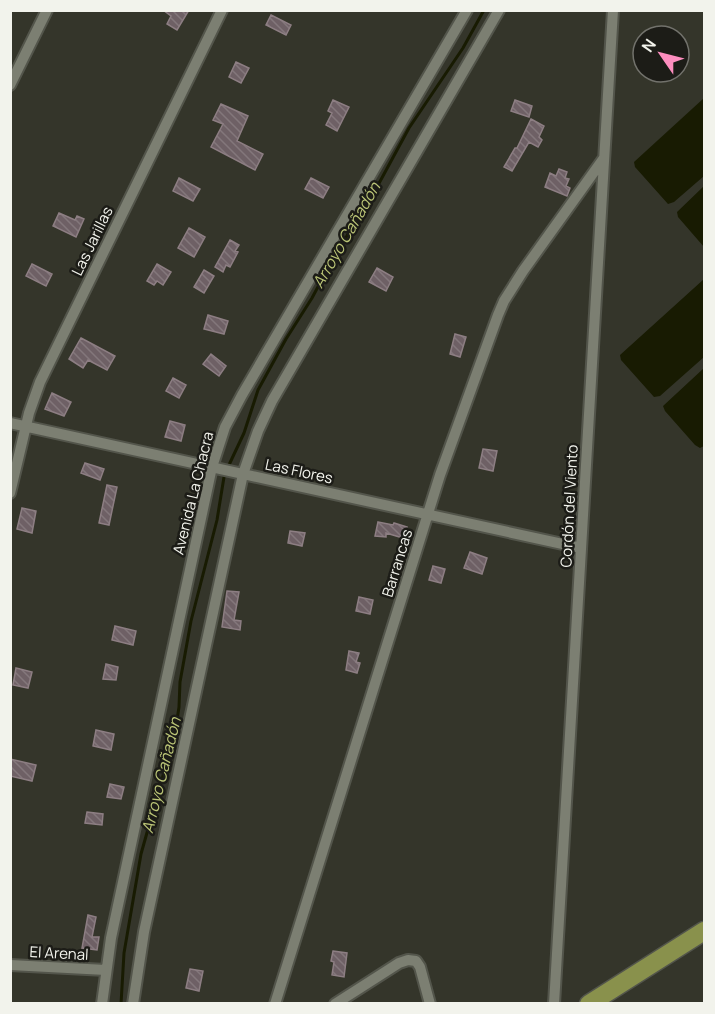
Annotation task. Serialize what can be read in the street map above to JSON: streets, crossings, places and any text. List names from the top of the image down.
{
  "streets": {
    "street": [
      "Las Jarillas",
      "Las Flores",
      "Avenida La Chacra",
      "Cordón del Viento",
      "Barrancas",
      "El Arenal"
    ]
  },
  "crossings": [
    ["Las Jarillas", "Las Flores"],
    ["Las Flores", "Avenida La Chacra"],
    ["Las Flores", "Cordón del Viento"],
    ["Las Flores", "Barrancas"],
    ["Avenida La Chacra", "El Arenal"],
    ["Cordón del Viento", "Barrancas"]
  ],
  "water": ["Arroyo Cañadón"],
  "north": "top left"
}
